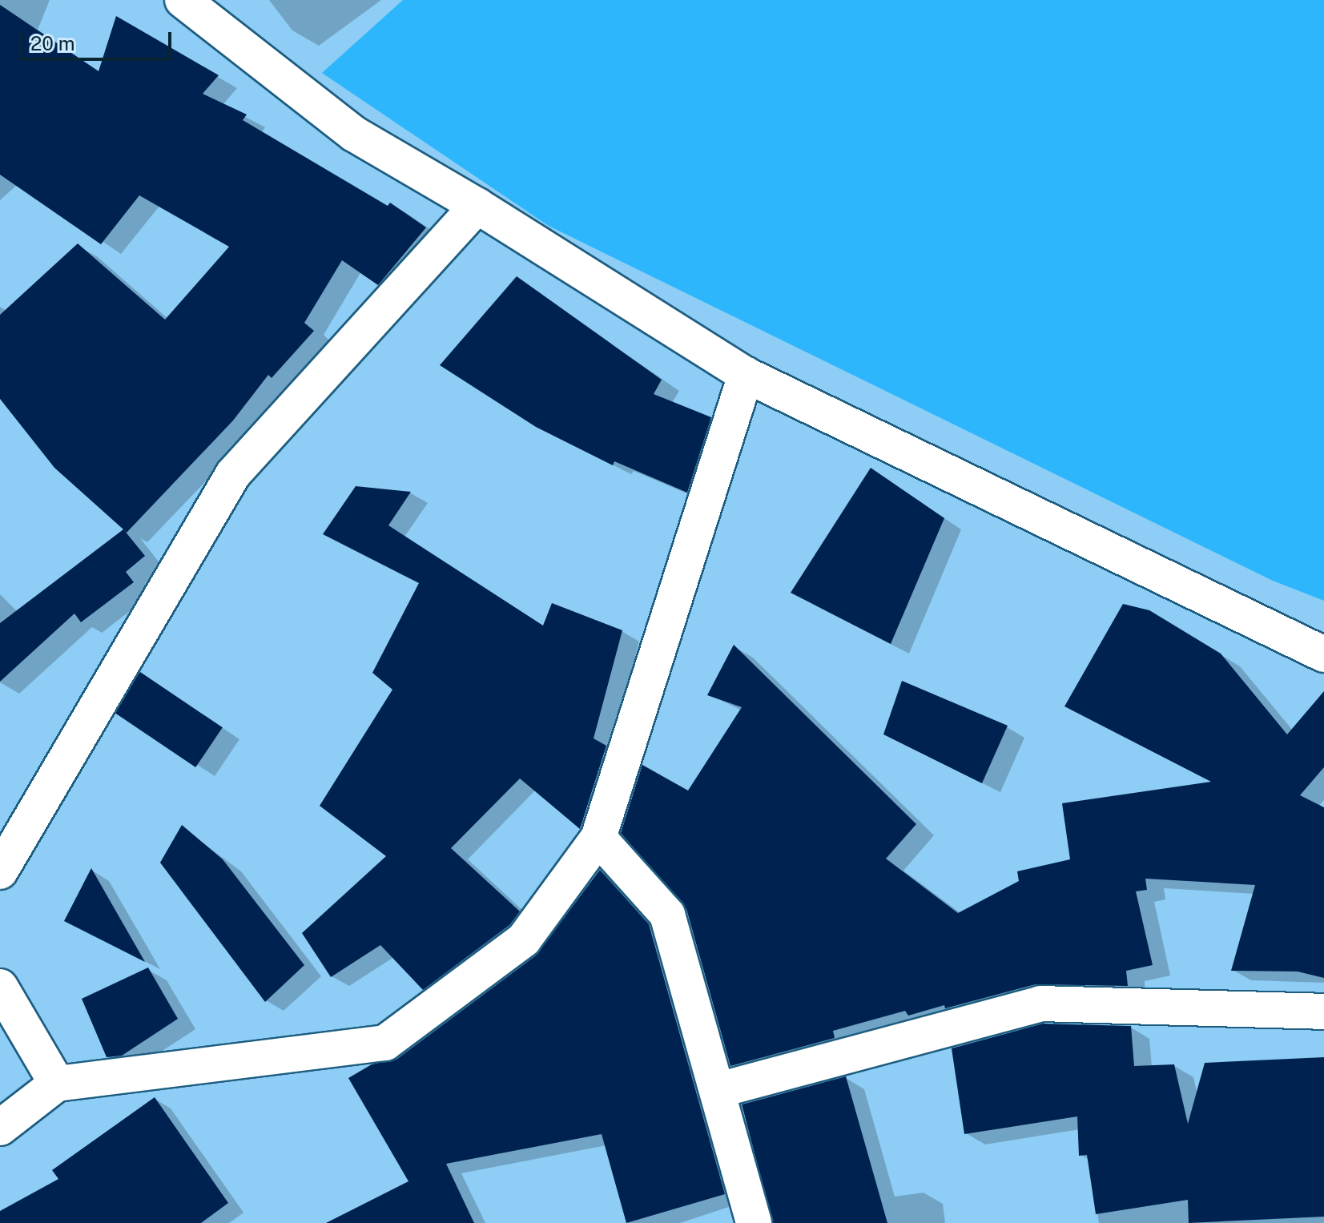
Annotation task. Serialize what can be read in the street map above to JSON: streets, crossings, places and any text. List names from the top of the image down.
{
  "scale_bar": "20 m"
}
